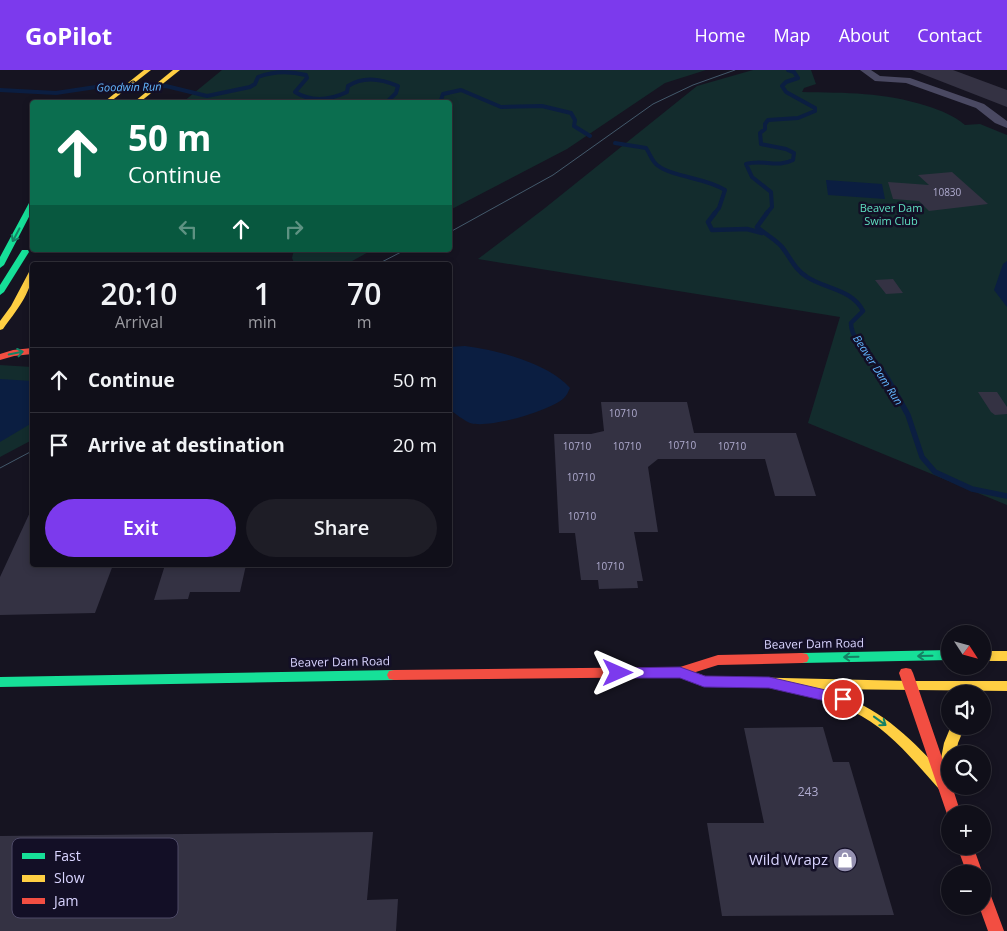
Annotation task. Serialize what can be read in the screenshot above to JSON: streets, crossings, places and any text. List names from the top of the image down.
{
  "streets": {
    "main road": ["Beaver Dam Road"]
  },
  "water": ["Goodwin Run", "Beaver Dam Run"],
  "parks": ["Beaver Dam Swim Club"],
  "places": {
    "shop": ["Wild Wrapz"]
  },
  "house_numbers": [
    "10830",
    "10710",
    "10710",
    "10710",
    "10710",
    "10710",
    "10710",
    "10710",
    "10710",
    "243"
  ],
  "legend": ["Fast", "Slow", "Jam"],
  "north": "bottom right",
  "page": {
    "header": "GoPilot",
    "nav": [
      "Home",
      "Map",
      "About",
      "Contact"
    ],
    "turn": ["50 m", "Continue"],
    "eta": [
      "20:10",
      "Arrival",
      "1",
      "min",
      "70",
      "m"
    ],
    "list": [
      {
        "name": "Continue",
        "value": "50 m"
      },
      {
        "name": "Arrive at destination",
        "value": "20 m"
      }
    ],
    "buttons": ["Exit", "Share"],
    "map_buttons": ["+", "−"]
  }
}
